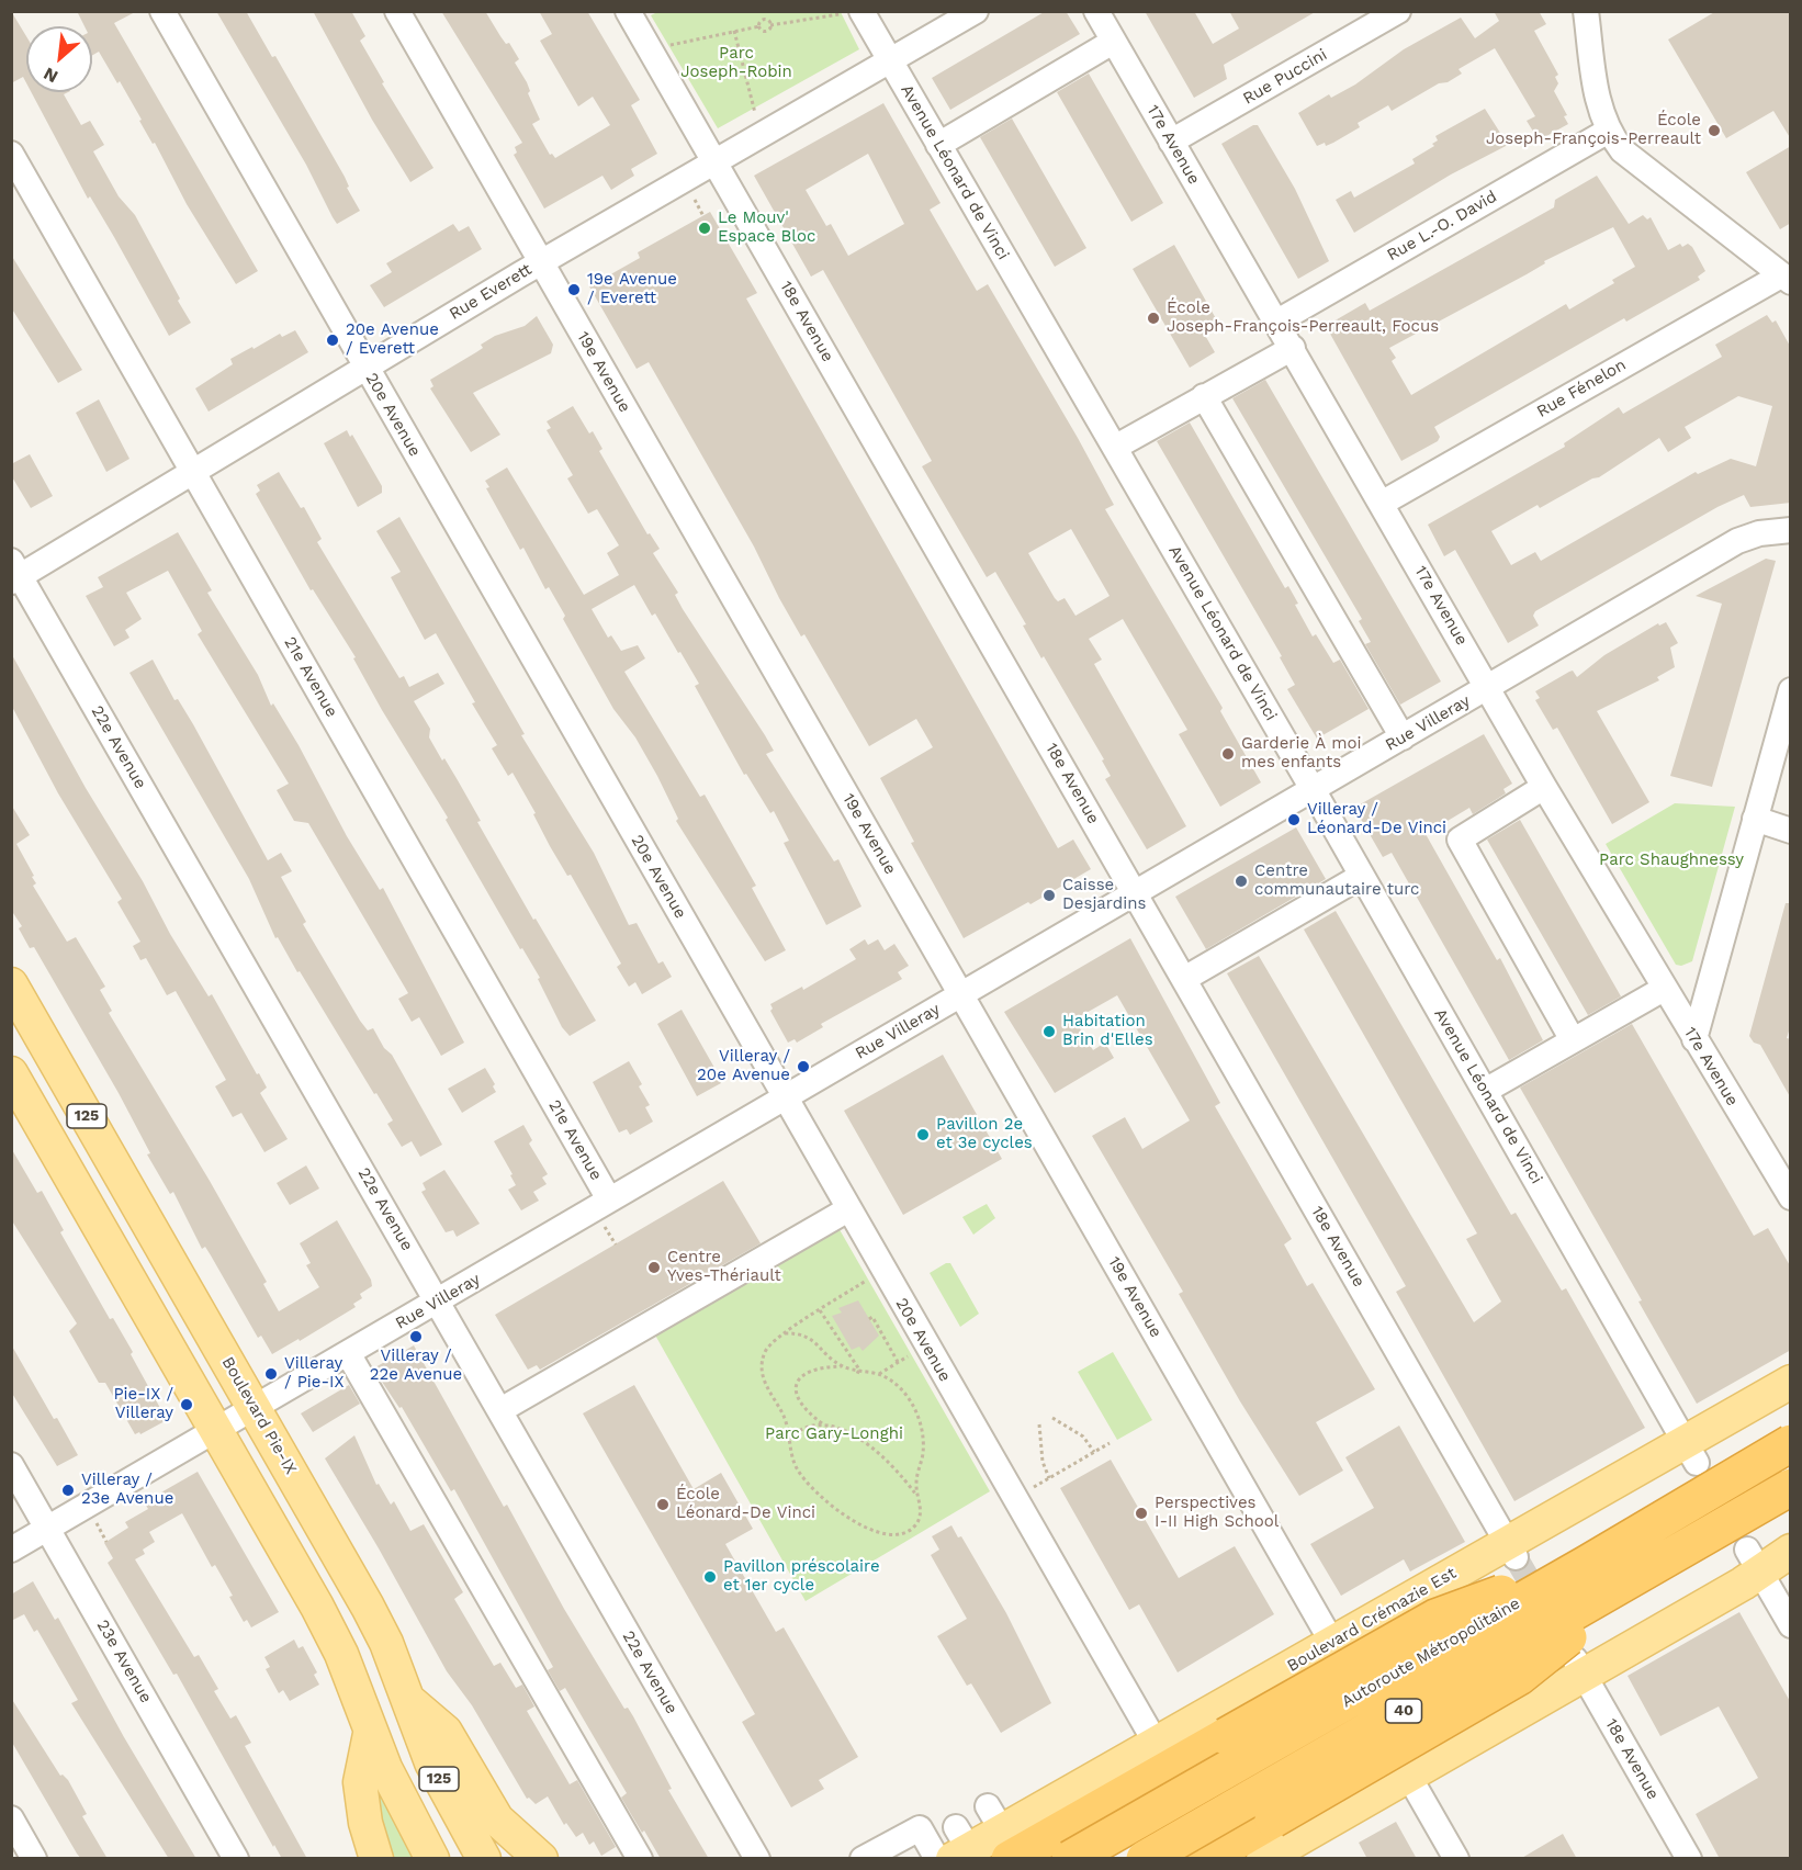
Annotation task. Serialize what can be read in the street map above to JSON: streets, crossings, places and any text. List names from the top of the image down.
{
  "streets": {
    "highway": ["Autoroute Métropolitaine", "40"],
    "main road": ["125", "Boulevard Pie-IX", "Boulevard Crémazie Est"],
    "street": [
      "Rue Puccini",
      "17e Avenue",
      "Avenue Léonard de Vinci",
      "Rue L.-O. David",
      "Rue Everett",
      "18e Avenue",
      "19e Avenue",
      "Rue Fénelon",
      "20e Avenue",
      "21e Avenue",
      "Rue Villeray",
      "22e Avenue",
      "23e Avenue"
    ]
  },
  "crossings": [
    ["Rue Puccini", "17e Avenue"],
    ["17e Avenue", "Rue L.-O. David"],
    ["17e Avenue", "Rue Fénelon"],
    ["17e Avenue", "Rue Villeray"],
    ["Avenue Léonard de Vinci", "Rue Everett"],
    ["Avenue Léonard de Vinci", "Rue Villeray"],
    ["Avenue Léonard de Vinci", "Boulevard Crémazie Est"],
    ["Rue Everett", "18e Avenue"],
    ["Rue Everett", "19e Avenue"],
    ["Rue Everett", "20e Avenue"],
    ["Rue Everett", "21e Avenue"],
    ["Rue Everett", "22e Avenue"],
    ["18e Avenue", "Rue Villeray"],
    ["18e Avenue", "Boulevard Crémazie Est"],
    ["19e Avenue", "Rue Villeray"],
    ["19e Avenue", "Boulevard Crémazie Est"],
    ["20e Avenue", "Rue Villeray"],
    ["20e Avenue", "Boulevard Crémazie Est"],
    ["21e Avenue", "Rue Villeray"],
    ["Rue Villeray", "22e Avenue"],
    ["Rue Villeray", "125"],
    ["Rue Villeray", "Boulevard Pie-IX"],
    ["Rue Villeray", "23e Avenue"]
  ],
  "parks": ["Parc Joseph-Robin", "Parc Shaughnessy", "Parc Gary-Longhi"],
  "places": [
    "École Joseph-François-Perreault",
    "Le Mouv' Espace Bloc",
    "19e Avenue / Everett",
    "École Joseph-François-Perreault, Focus",
    "20e Avenue / Everett",
    "Garderie À moi mes enfants",
    "Villeray / Léonard-De Vinci",
    "Centre communautaire turc",
    "Caisse Desjardins",
    "Habitation Brin d'Elles",
    "Villeray / 20e Avenue",
    "Pavillon 2e et 3e cycles",
    "Centre Yves-Thériault",
    "Villeray / 22e Avenue",
    "Villeray / Pie-IX",
    "Pie-IX / Villeray",
    "Villeray / 23e Avenue",
    "École Léonard-De Vinci",
    "Perspectives I-II High School",
    "Pavillon préscolaire et 1er cycle"
  ],
  "north": "bottom left"
}
